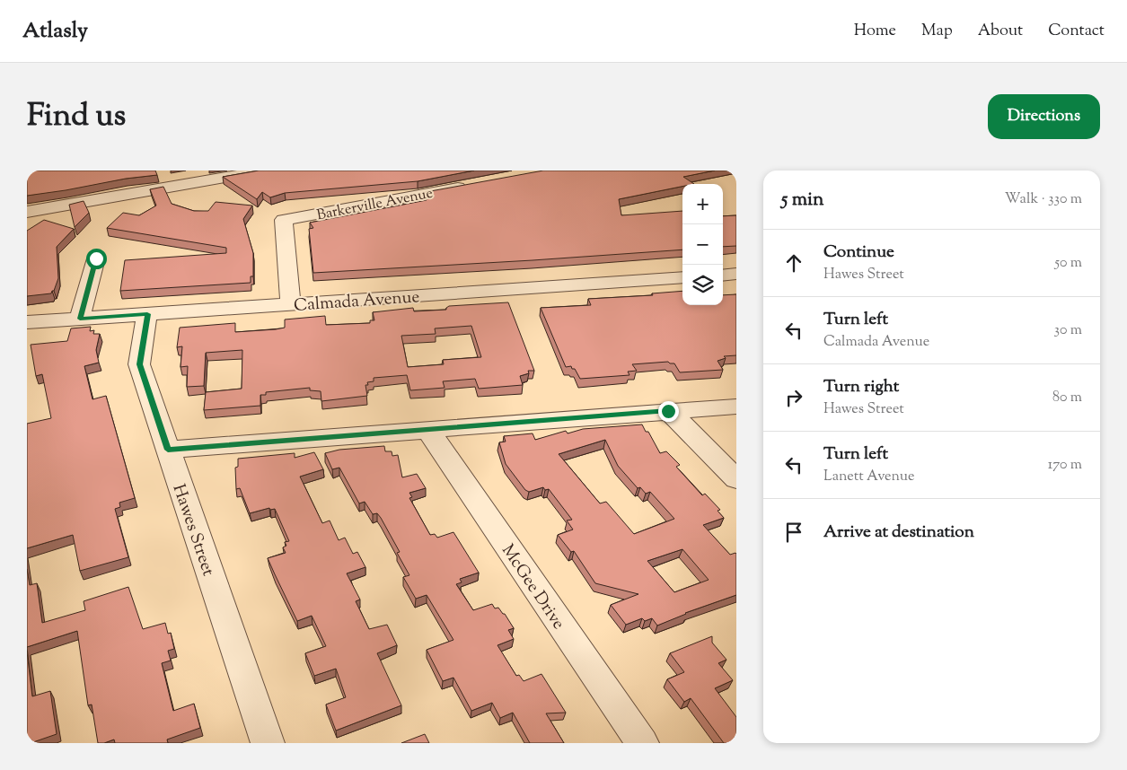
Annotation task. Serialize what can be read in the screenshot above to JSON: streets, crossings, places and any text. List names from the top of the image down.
{
  "streets": {
    "street": [
      "Barkerville Avenue",
      "Calmada Avenue",
      "Hawes Street",
      "McGee Drive"
    ]
  },
  "crossings": [
    ["Barkerville Avenue", "Calmada Avenue"],
    ["Calmada Avenue", "Hawes Street"]
  ],
  "page": {
    "header": "Atlasly",
    "nav": [
      "Home",
      "Map",
      "About",
      "Contact"
    ],
    "title": "Find us",
    "buttons": "Directions",
    "heading": ["5 min", "Walk · 330 m"],
    "map_buttons": ["+", "−"],
    "list": [
      ["Continue", "Hawes Street", "50 m"],
      ["Turn left", "Calmada Avenue", "30 m"],
      ["Turn right", "Hawes Street", "80 m"],
      ["Turn left", "Lanett Avenue", "170 m"],
      "Arrive at destination"
    ]
  }
}
